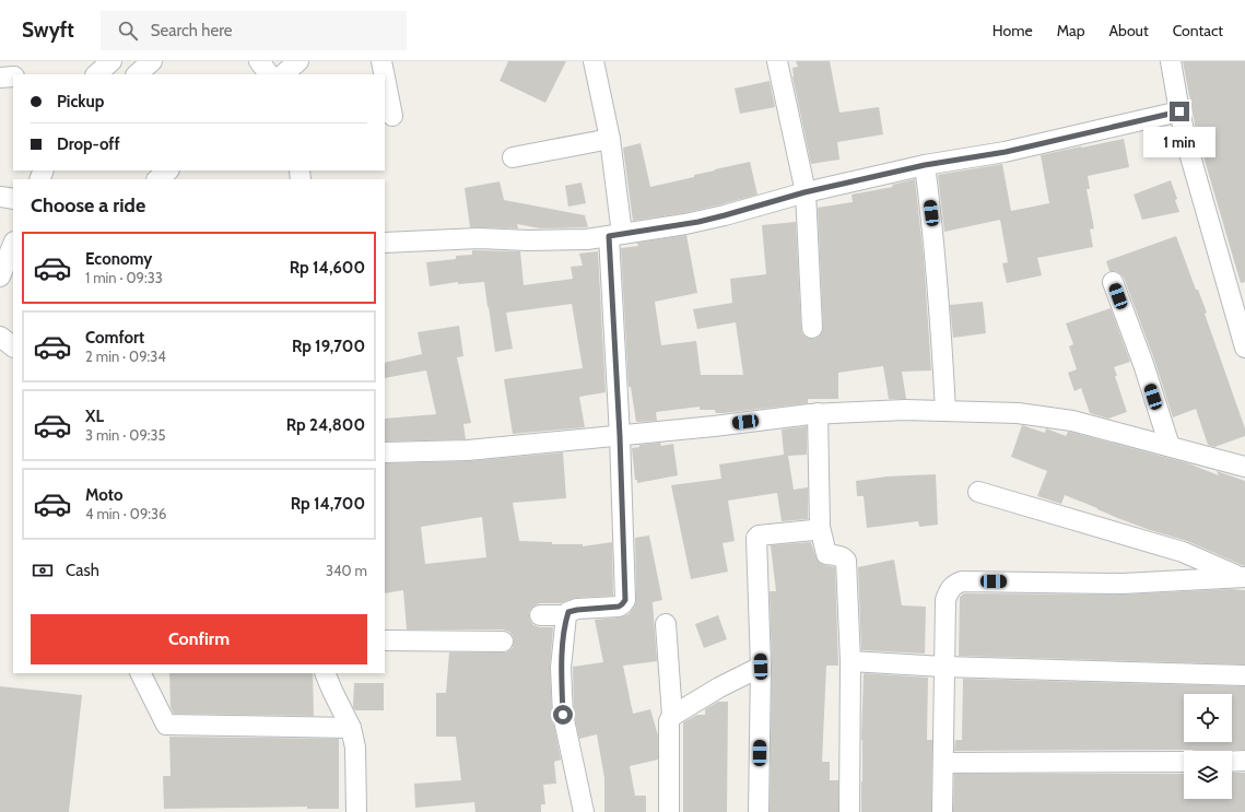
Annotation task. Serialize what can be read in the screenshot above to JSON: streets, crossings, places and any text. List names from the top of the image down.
{
  "page": {
    "header": "Swyft",
    "search": "Search here",
    "nav": [
      "Home",
      "Map",
      "About",
      "Contact"
    ],
    "banner": ["Pickup", "Drop-off"],
    "bubble": "1 min",
    "heading": "Choose a ride",
    "list": [
      {
        "name": "Economy",
        "note": "1 min · 09:33",
        "value": "Rp 14,600"
      },
      {
        "name": "Comfort",
        "note": "2 min · 09:34",
        "value": "Rp 19,700"
      },
      {
        "name": "XL",
        "note": "3 min · 09:35",
        "value": "Rp 24,800"
      },
      {
        "name": "Moto",
        "note": "4 min · 09:36",
        "value": "Rp 14,700"
      }
    ],
    "pay": ["Cash", "340 m"],
    "buttons": "Confirm"
  }
}
